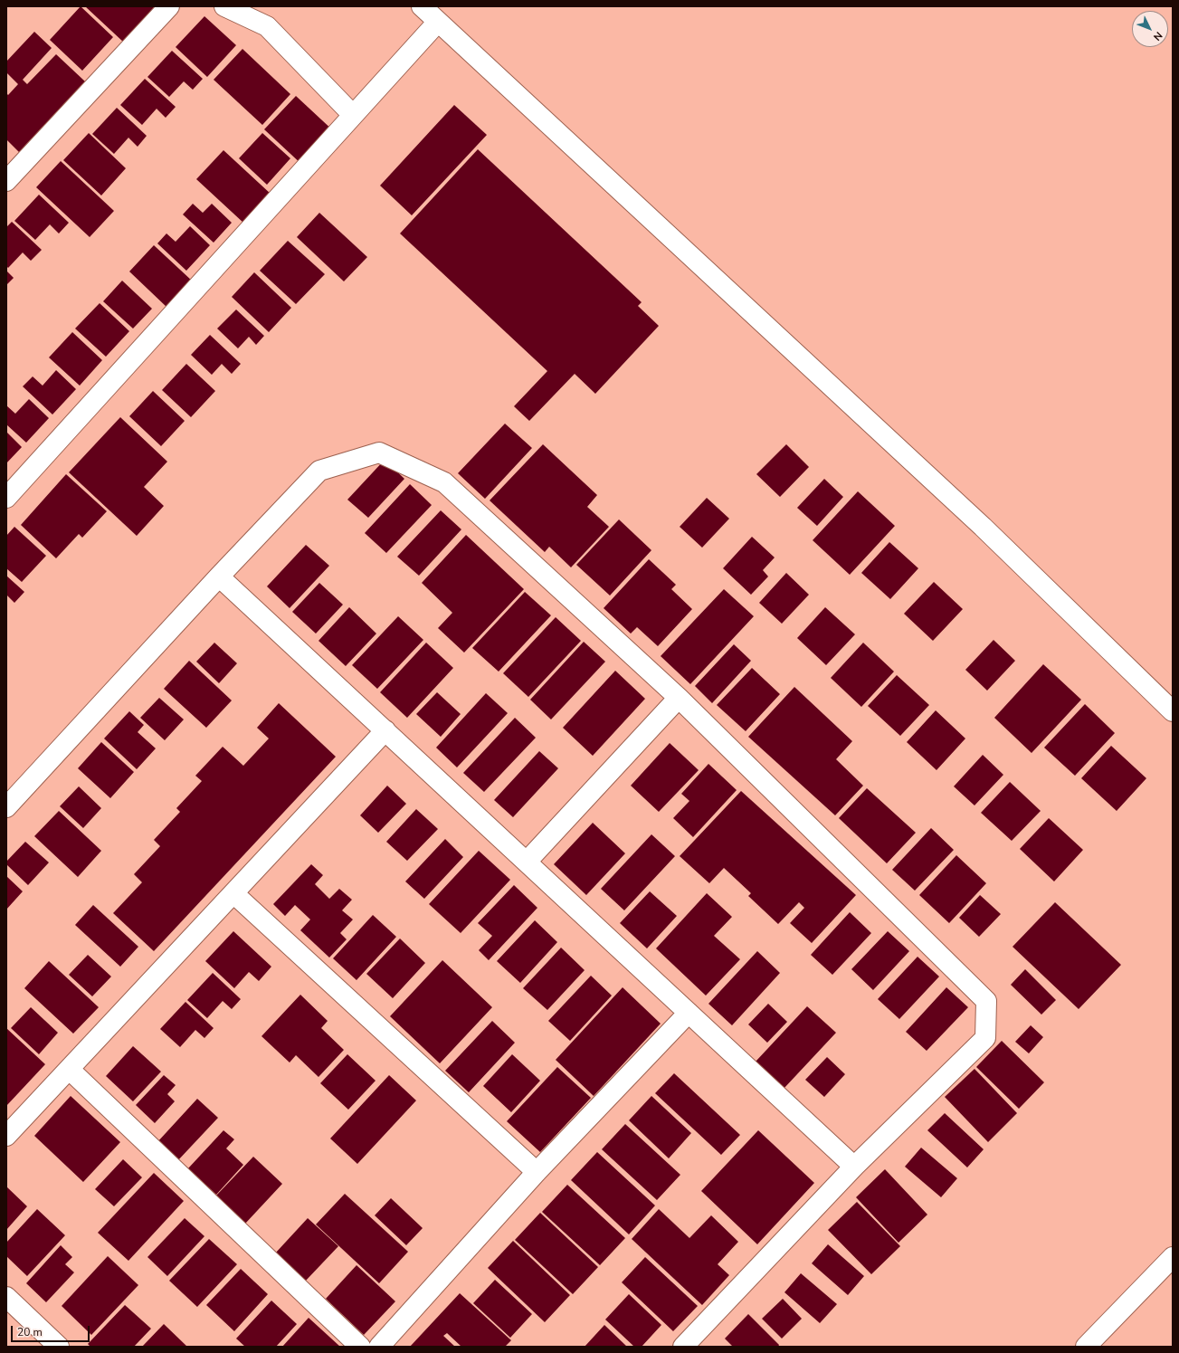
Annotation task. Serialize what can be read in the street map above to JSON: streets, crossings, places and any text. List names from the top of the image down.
{
  "scale_bar": "20 m",
  "north": "bottom right"
}
